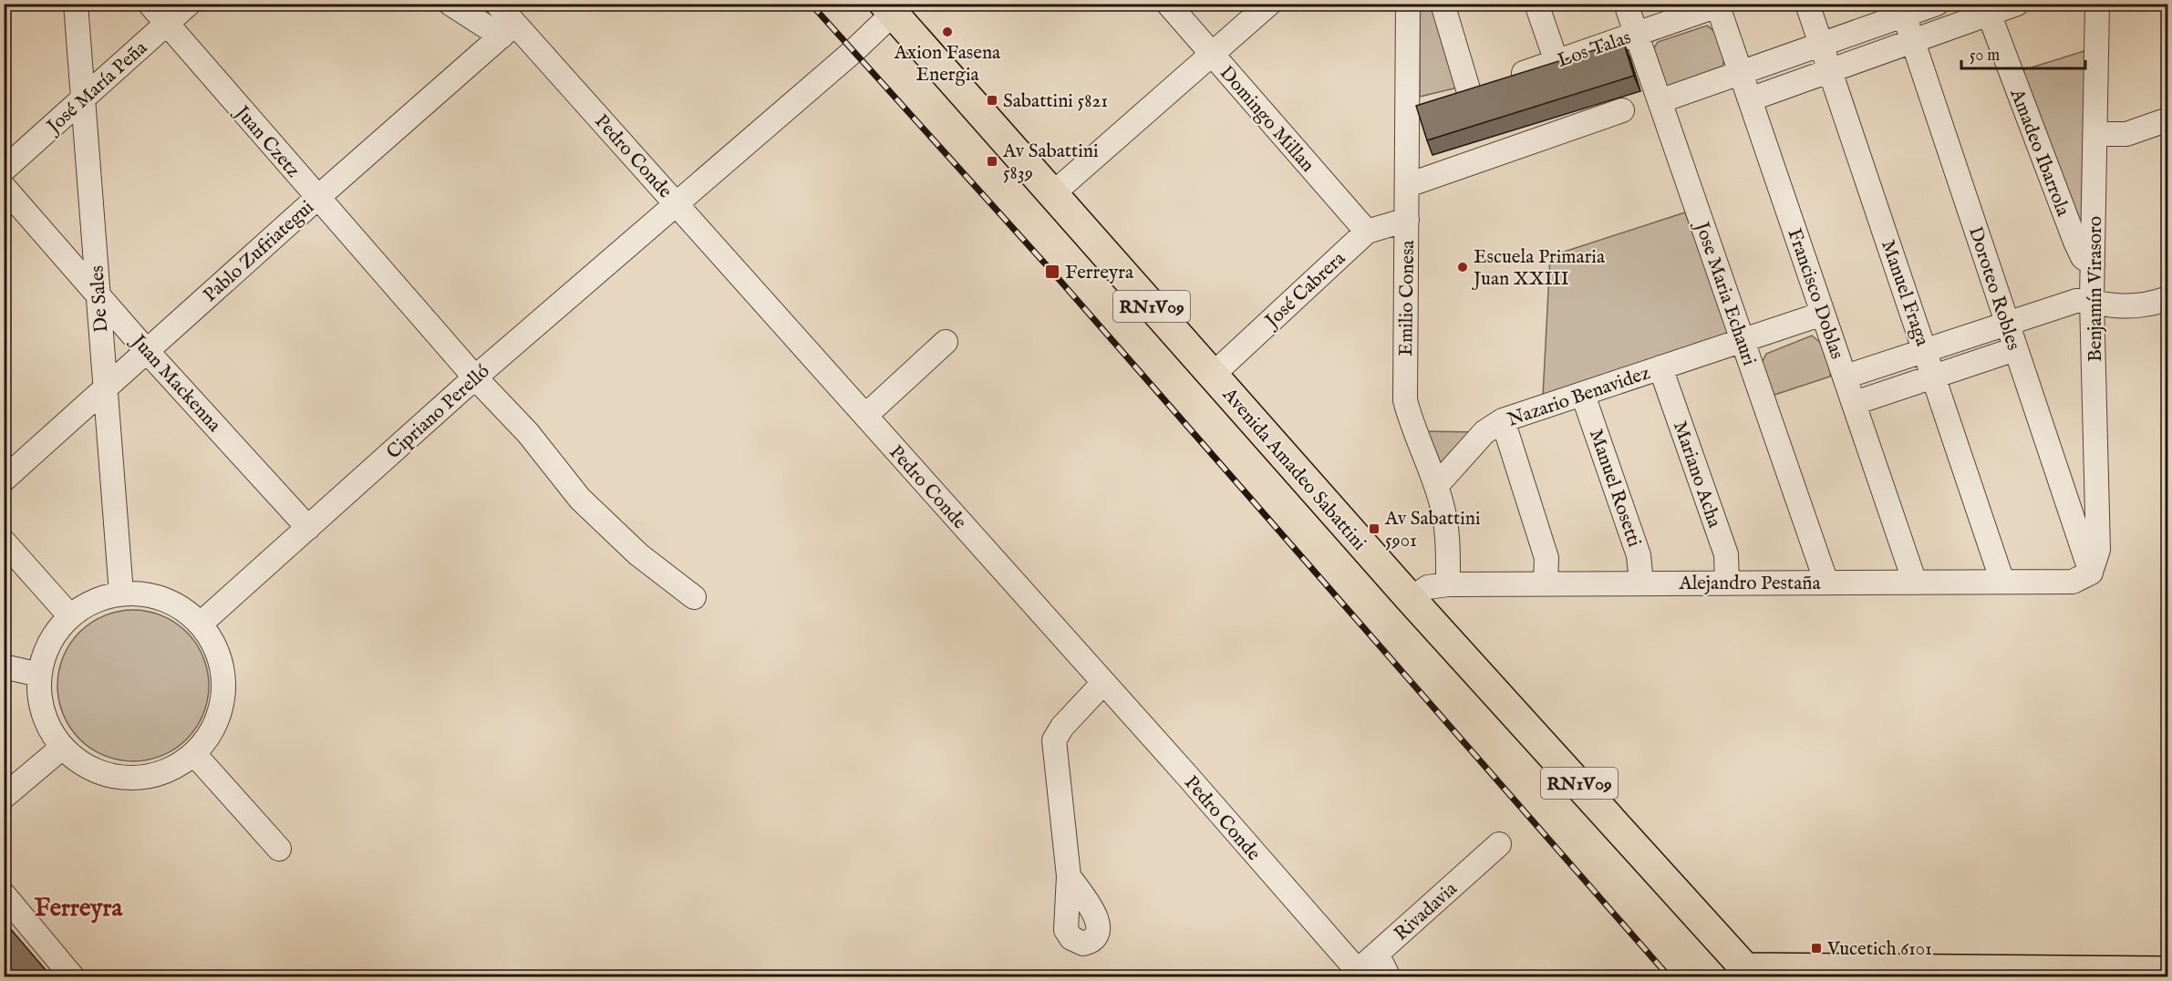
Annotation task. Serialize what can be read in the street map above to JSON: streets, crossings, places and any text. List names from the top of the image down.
{
  "streets": {
    "main road": ["RN1V09", "Avenida Amadeo Sabattini"],
    "street": [
      "Los Talas",
      "José María Peña",
      "Domingo Millan",
      "Juan Czetz",
      "Amadeo Ibarrola",
      "Pedro Conde",
      "Pablo Zufriategui",
      "Doroteo Robles",
      "José Cabrera",
      "Benjamín Virasoro",
      "Manuel Fraga",
      "Jose Maria Echauri",
      "Francisco Doblas",
      "Emilio Conesa",
      "De Sales",
      "Juan Mackenna",
      "Nazario Benavidez",
      "Cipriano Perelló",
      "Mariano Acha",
      "Manuel Rosetti",
      "Alejandro Pestaña",
      "Rivadavia"
    ]
  },
  "crossings": [
    ["Los Talas", "Jose Maria Echauri"],
    ["Los Talas", "Francisco Doblas"],
    ["Los Talas", "Emilio Conesa"],
    ["José María Peña", "Juan Czetz"],
    ["José María Peña", "De Sales"],
    ["Domingo Millan", "José Cabrera"],
    ["Juan Czetz", "Pablo Zufriategui"],
    ["Juan Czetz", "Cipriano Perelló"],
    ["Amadeo Ibarrola", "Benjamín Virasoro"],
    ["Pedro Conde", "Pablo Zufriategui"],
    ["Pedro Conde", "Cipriano Perelló"],
    ["Pedro Conde", "Rivadavia"],
    ["Pablo Zufriategui", "De Sales"],
    ["Pablo Zufriategui", "Juan Mackenna"],
    ["Doroteo Robles", "Benjamín Virasoro"],
    ["Doroteo Robles", "Alejandro Pestaña"],
    ["José Cabrera", "Emilio Conesa"],
    ["José Cabrera", "Avenida Amadeo Sabattini"],
    ["Benjamín Virasoro", "Alejandro Pestaña"],
    ["Manuel Fraga", "Alejandro Pestaña"],
    ["Jose Maria Echauri", "Nazario Benavidez"],
    ["Jose Maria Echauri", "Alejandro Pestaña"],
    ["Francisco Doblas", "Nazario Benavidez"],
    ["Francisco Doblas", "Alejandro Pestaña"],
    ["Emilio Conesa", "Nazario Benavidez"],
    ["Emilio Conesa", "Alejandro Pestaña"],
    ["De Sales", "Juan Mackenna"],
    ["De Sales", "Cipriano Perelló"],
    ["Juan Mackenna", "Cipriano Perelló"],
    ["Nazario Benavidez", "Mariano Acha"],
    ["Nazario Benavidez", "Manuel Rosetti"],
    ["Cipriano Perelló", "Avenida Amadeo Sabattini"],
    ["Avenida Amadeo Sabattini", "Alejandro Pestaña"],
    ["Mariano Acha", "Alejandro Pestaña"],
    ["Manuel Rosetti", "Alejandro Pestaña"]
  ],
  "districts": ["Ferreyra"],
  "places": {
    "other": ["Axion Fasena Energia", "Escuela Primaria Juan XXIII"],
    "transit": [
      "Sabattini 5821",
      "Av Sabattini 5839",
      "Ferreyra",
      "Av Sabattini 5901",
      "Vucetich 6101"
    ]
  },
  "scale_bar": "50 m"
}
